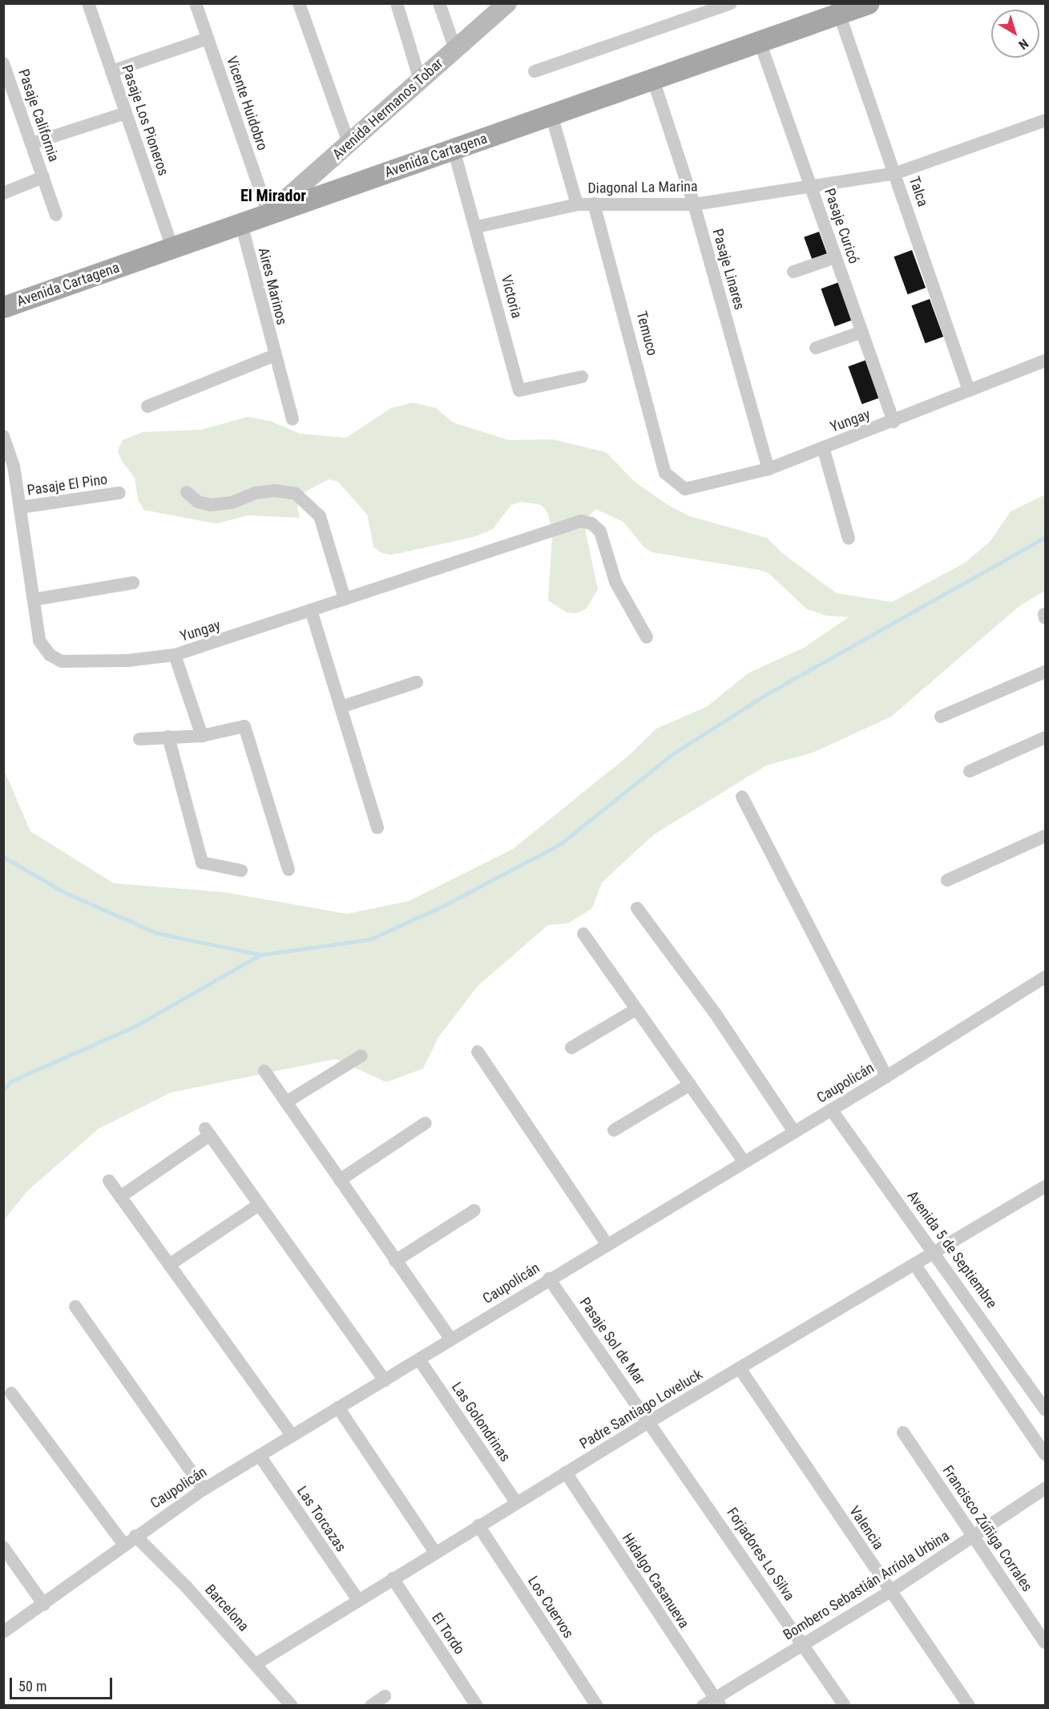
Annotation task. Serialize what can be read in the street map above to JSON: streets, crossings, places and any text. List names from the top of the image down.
{
  "streets": {
    "main road": ["Avenida Cartagena"],
    "street": [
      "Vicente Huidobro",
      "Avenida Hermanos Tobar",
      "Pasaje California",
      "Pasaje Los Pioneros",
      "Diagonal La Marina",
      "Talca",
      "Pasaje Curicó",
      "Pasaje Linares",
      "Aires Marinos",
      "Victoria",
      "Temuco",
      "Yungay",
      "Pasaje El Pino",
      "Caupolicán",
      "Avenida 5 de Septiembre",
      "Pasaje Sol de Mar",
      "Padre Santiago Loveluck",
      "Las Golondrinas",
      "Las Torcazas",
      "Valencia",
      "Francisco Zúñiga Corrales",
      "Forjadores Lo Silva",
      "Hidalgo Casanueva",
      "Bombero Sebastián Arriola Urbina",
      "Los Cuervos",
      "Barcelona",
      "El Tordo"
    ]
  },
  "crossings": [
    ["Vicente Huidobro", "Avenida Hermanos Tobar"],
    ["Vicente Huidobro", "Avenida Cartagena"],
    ["Avenida Hermanos Tobar", "Avenida Cartagena"],
    ["Pasaje Los Pioneros", "Avenida Cartagena"],
    ["Avenida Cartagena", "Talca"],
    ["Avenida Cartagena", "Pasaje Curicó"],
    ["Avenida Cartagena", "Pasaje Linares"],
    ["Avenida Cartagena", "Aires Marinos"],
    ["Avenida Cartagena", "Victoria"],
    ["Diagonal La Marina", "Talca"],
    ["Diagonal La Marina", "Pasaje Curicó"],
    ["Diagonal La Marina", "Pasaje Linares"],
    ["Diagonal La Marina", "Victoria"],
    ["Diagonal La Marina", "Temuco"],
    ["Talca", "Yungay"],
    ["Pasaje Curicó", "Yungay"],
    ["Pasaje Linares", "Yungay"],
    ["Temuco", "Yungay"],
    ["Yungay", "Pasaje El Pino"],
    ["Caupolicán", "Avenida 5 de Septiembre"],
    ["Caupolicán", "Pasaje Sol de Mar"],
    ["Caupolicán", "Las Golondrinas"],
    ["Caupolicán", "Las Torcazas"],
    ["Caupolicán", "Barcelona"],
    ["Avenida 5 de Septiembre", "Padre Santiago Loveluck"],
    ["Pasaje Sol de Mar", "Padre Santiago Loveluck"],
    ["Pasaje Sol de Mar", "Forjadores Lo Silva"],
    ["Padre Santiago Loveluck", "Las Golondrinas"],
    ["Padre Santiago Loveluck", "Las Torcazas"],
    ["Padre Santiago Loveluck", "Valencia"],
    ["Padre Santiago Loveluck", "Forjadores Lo Silva"],
    ["Padre Santiago Loveluck", "Hidalgo Casanueva"],
    ["Padre Santiago Loveluck", "Los Cuervos"],
    ["Padre Santiago Loveluck", "Barcelona"],
    ["Padre Santiago Loveluck", "El Tordo"],
    ["Valencia", "Bombero Sebastián Arriola Urbina"],
    ["Francisco Zúñiga Corrales", "Bombero Sebastián Arriola Urbina"],
    ["Forjadores Lo Silva", "Bombero Sebastián Arriola Urbina"],
    ["Hidalgo Casanueva", "Bombero Sebastián Arriola Urbina"]
  ],
  "districts": ["El Mirador"],
  "scale_bar": "50 m",
  "north": "bottom right"
}
